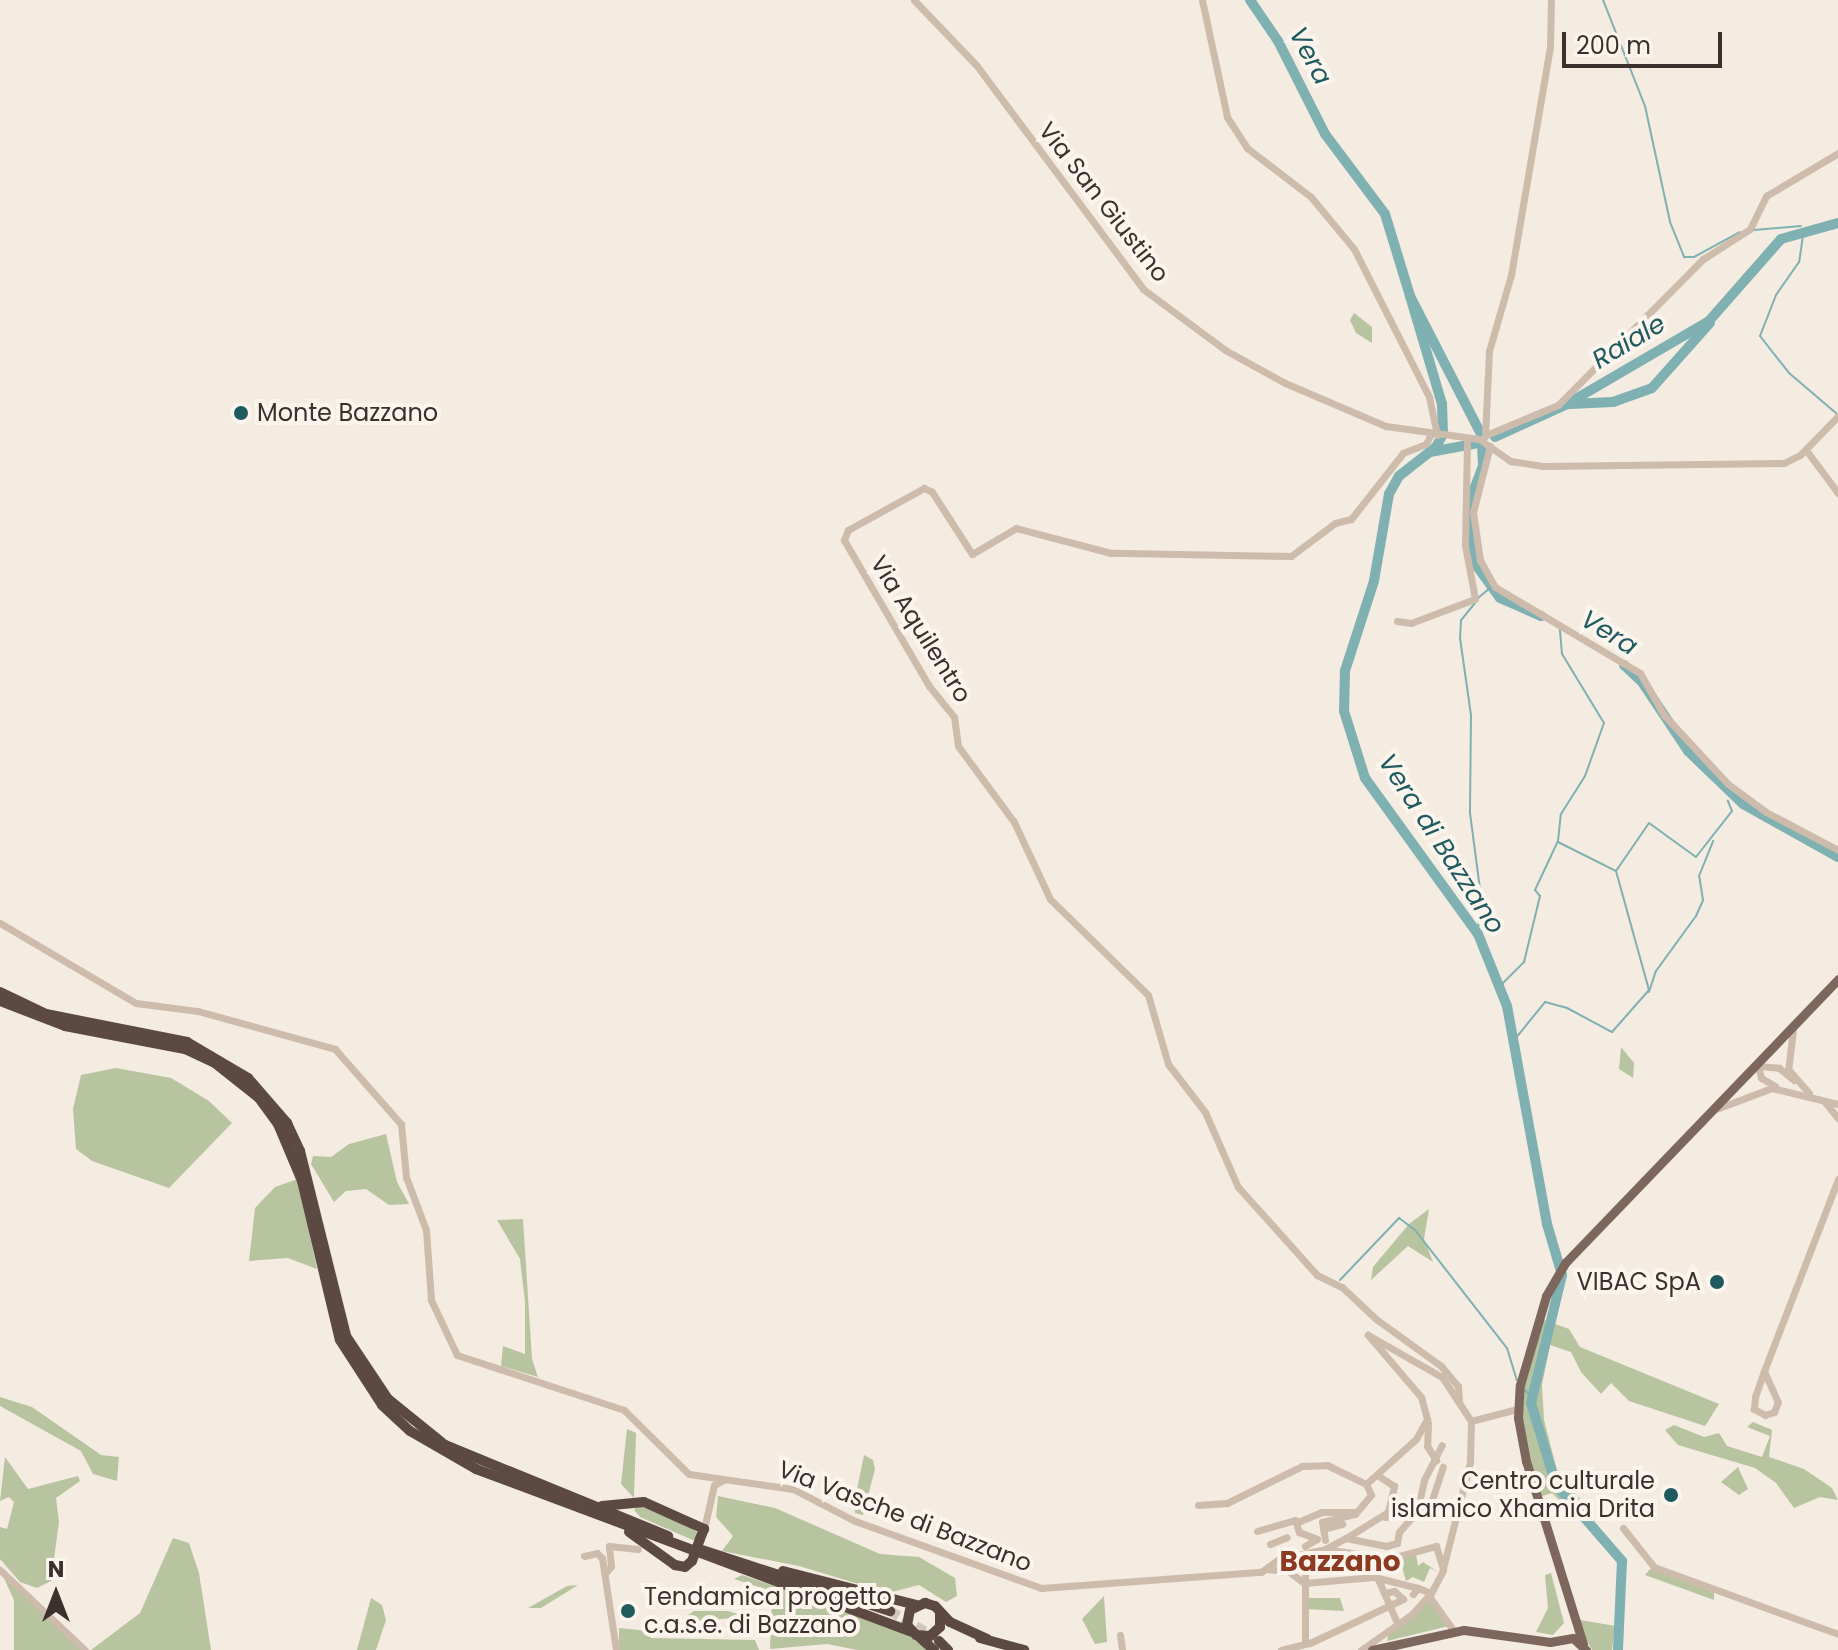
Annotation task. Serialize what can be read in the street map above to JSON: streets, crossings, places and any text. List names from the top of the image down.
{
  "streets": {
    "street": ["Via San Giustino", "Via Aquilentro", "Via Vasche di Bazzano"]
  },
  "crossings": [
    ["Via San Giustino", "Via Aquilentro"]
  ],
  "districts": ["Bazzano"],
  "water": ["Vera", "Raiale", "Vera di Bazzano"],
  "places": [
    "Monte Bazzano",
    "VIBAC SpA",
    "Centro culturale islamico Xhamia Drita",
    "Tendamica progetto c.a.s.e. di Bazzano"
  ],
  "scale_bar": "200 m",
  "north": "top"
}
